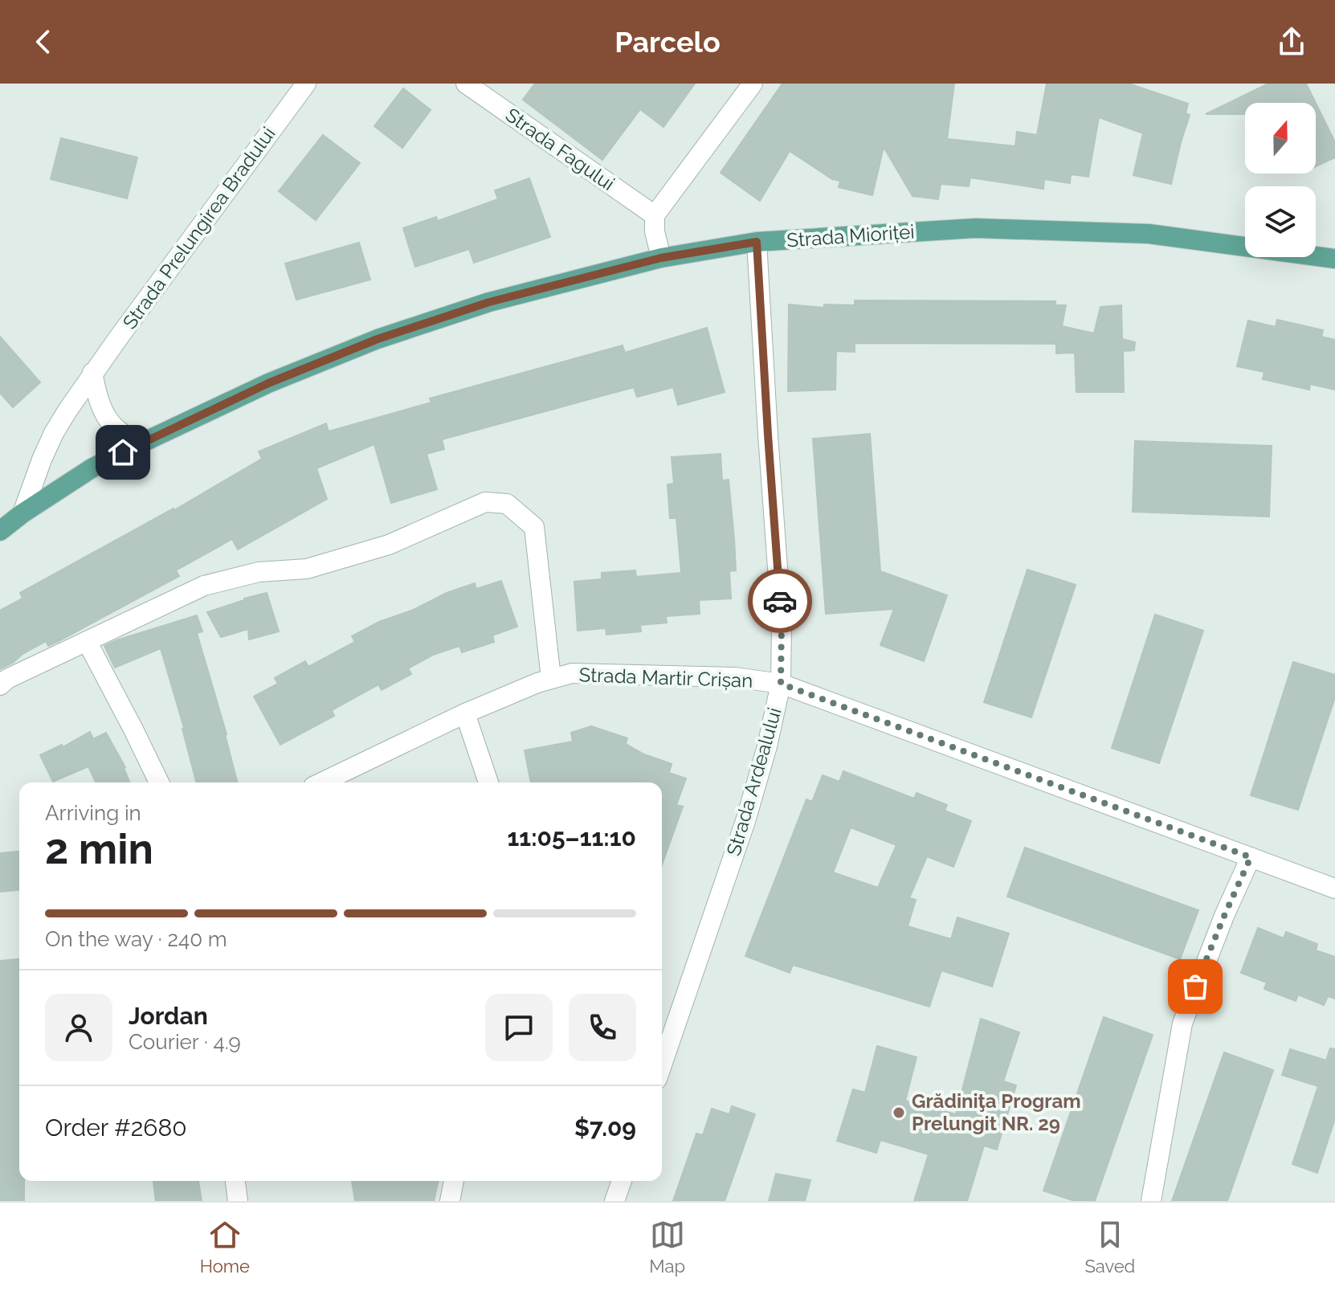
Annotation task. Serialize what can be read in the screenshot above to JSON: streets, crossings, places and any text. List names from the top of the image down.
{
  "streets": {
    "main road": ["Strada Mioriței"],
    "street": [
      "Strada Fagului",
      "Strada Prelungirea Bradului",
      "Strada Martir Crișan",
      "Strada Ardealului"
    ]
  },
  "crossings": [
    ["Strada Prelungirea Bradului", "Strada Mioriței"],
    ["Strada Mioriței", "Strada Ardealului"],
    ["Strada Martir Crișan", "Strada Ardealului"]
  ],
  "places": ["Grădiniţa Program Prelungit NR. 29"],
  "north": "top",
  "page": {
    "header": "Parcelo",
    "heading": ["2 min", "Arriving in", "11:05–11:10"],
    "panel": [
      "Jordan",
      "Courier · 4.9",
      "Order #2680",
      "$7.09"
    ],
    "bar": "On the way · 240 m",
    "tabs": ["Home", "Map", "Saved"]
  }
}
